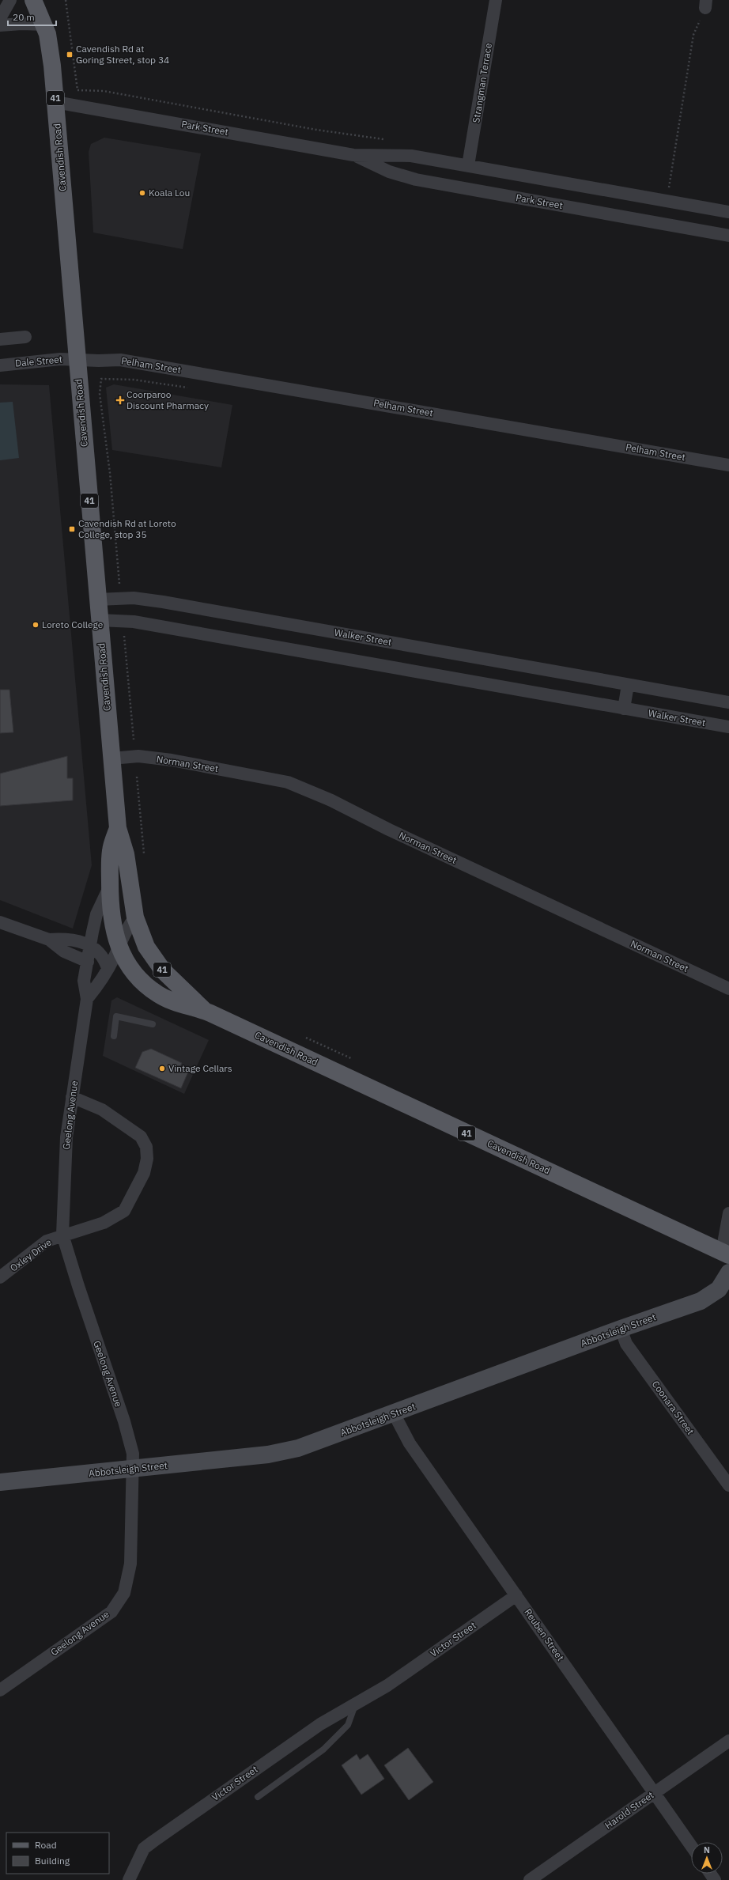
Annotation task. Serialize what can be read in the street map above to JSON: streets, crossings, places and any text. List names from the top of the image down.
{
  "streets": {
    "main road": ["41", "Cavendish Road"],
    "street": [
      "Strangman Terrace",
      "Park Street",
      "Dale Street",
      "Pelham Street",
      "Walker Street",
      "Norman Street",
      "Geelong Avenue",
      "Oxley Drive",
      "Abbotsleigh Street",
      "Coonara Street",
      "Reuben Street",
      "Victor Street",
      "Harold Street"
    ]
  },
  "crossings": [
    ["Strangman Terrace", "Park Street"],
    ["Park Street", "Cavendish Road"],
    ["Cavendish Road", "Dale Street"],
    ["Cavendish Road", "Pelham Street"],
    ["Cavendish Road", "Walker Street"],
    ["Cavendish Road", "Norman Street"],
    ["Cavendish Road", "Geelong Avenue"],
    ["Dale Street", "Pelham Street"],
    ["Geelong Avenue", "Oxley Drive"],
    ["Geelong Avenue", "Abbotsleigh Street"],
    ["Abbotsleigh Street", "Coonara Street"],
    ["Abbotsleigh Street", "Reuben Street"],
    ["Reuben Street", "Victor Street"],
    ["Reuben Street", "Harold Street"]
  ],
  "places": {
    "transit": ["Cavendish Rd at Goring Street, stop 34", "Cavendish Rd at Loreto College, stop 35"],
    "other": ["Koala Lou", "Loreto College", "Vintage Cellars"],
    "health": ["Coorparoo Discount Pharmacy"]
  },
  "legend": ["Road", "Building"],
  "scale_bar": "20 m",
  "north": "top"
}
